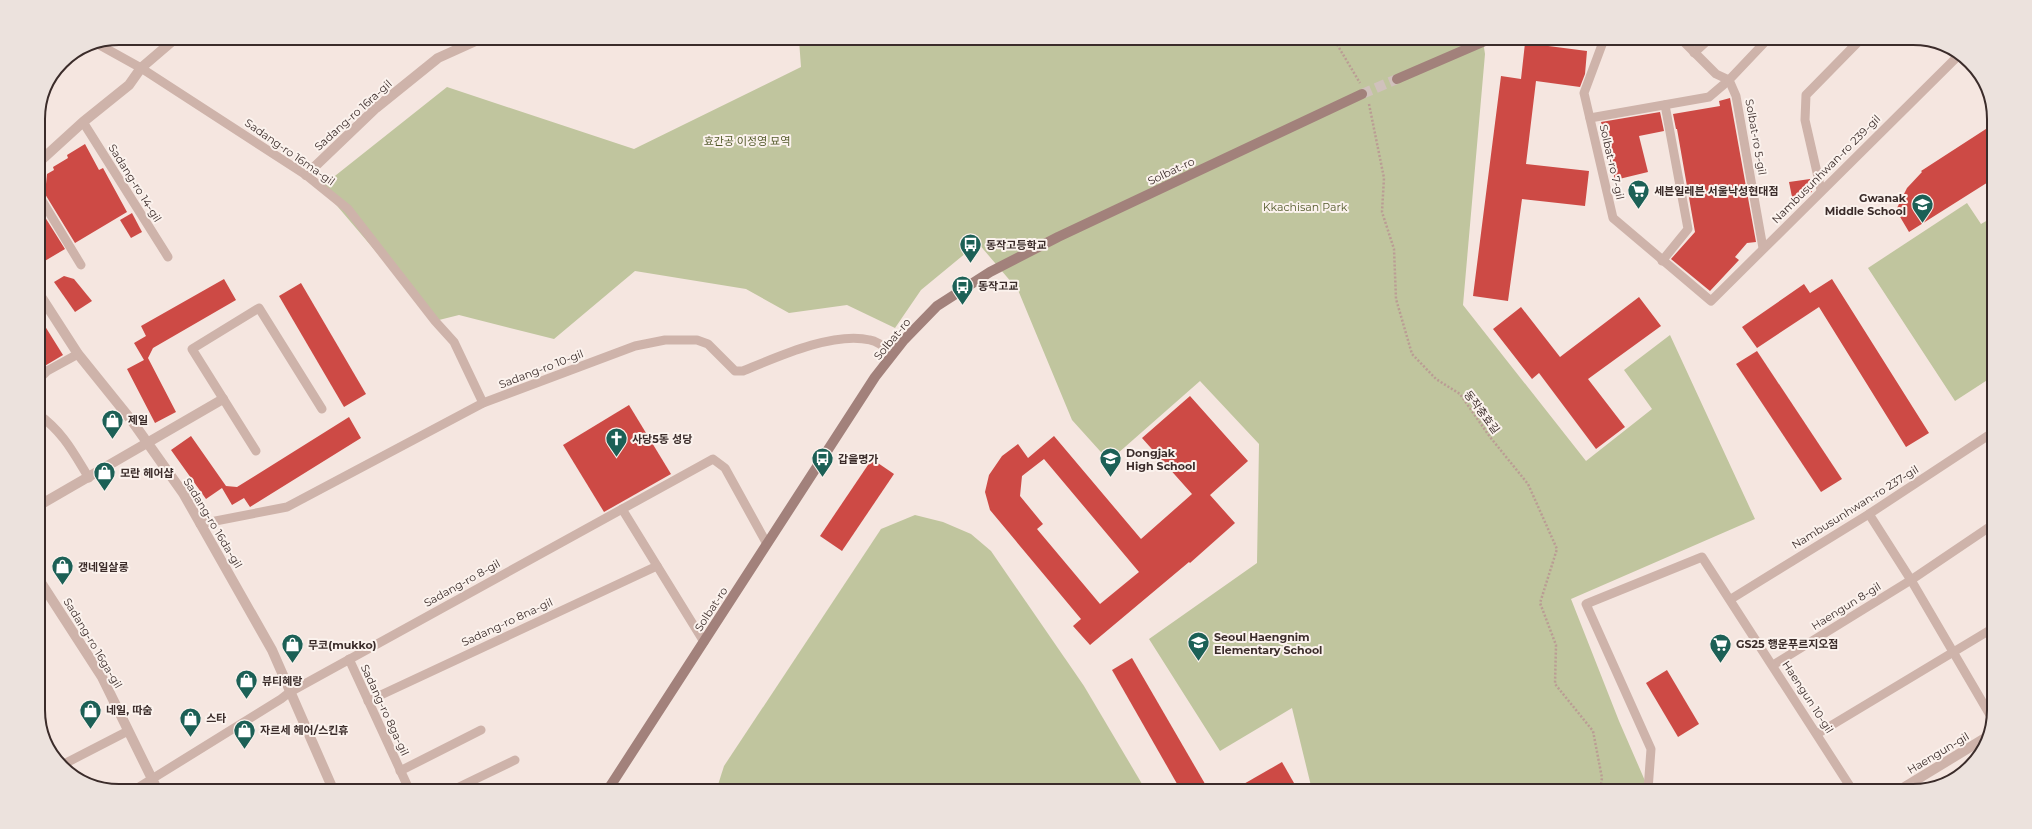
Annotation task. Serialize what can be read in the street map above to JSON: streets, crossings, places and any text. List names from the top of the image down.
{
  "streets": {
    "street": [
      "Sadang-ro 16ra-gil",
      "Solbat-ro",
      "Sadang-ro 16da-gil",
      "Sadang-ro 16ga-gil",
      "Haengun-gil"
    ],
    "lane": [
      "Solbat-ro 5-gil",
      "Sadang-ro 16ma-gil",
      "Solbat-ro 7-gil",
      "Nambusunhwan-ro 239-gil",
      "Sadang-ro 14-gil",
      "Sadang-ro 10-gil",
      "Nambusunhwan-ro 237-gil",
      "Sadang-ro 8-gil",
      "Haengun 8-gil",
      "Sadang-ro 8na-gil",
      "Haengun 10-gil",
      "Sadang-ro 8ga-gil"
    ],
    "path": ["동작충효길"]
  },
  "crossings": [
    ["Sadang-ro 16ra-gil", "Sadang-ro 16ma-gil"],
    ["Solbat-ro 5-gil", "Solbat-ro 7-gil"],
    ["Solbat-ro 5-gil", "Nambusunhwan-ro 239-gil"],
    ["Sadang-ro 16ma-gil", "Sadang-ro 10-gil"],
    ["Solbat-ro 7-gil", "Nambusunhwan-ro 239-gil"],
    ["Solbat-ro", "Sadang-ro 10-gil"],
    ["Solbat-ro", "Sadang-ro 8-gil"],
    ["Sadang-ro 10-gil", "Sadang-ro 16da-gil"],
    ["Nambusunhwan-ro 237-gil", "Haengun 10-gil"],
    ["Sadang-ro 16da-gil", "Sadang-ro 8-gil"],
    ["Sadang-ro 8-gil", "Sadang-ro 16ga-gil"],
    ["Sadang-ro 8-gil", "Sadang-ro 8ga-gil"],
    ["Haengun 8-gil", "Haengun 10-gil"],
    ["Sadang-ro 8na-gil", "Sadang-ro 8ga-gil"]
  ],
  "parks": ["효간공 이정영 묘역", "Kkachisan Park"],
  "places": {
    "supermarket": ["세븐일레븐 서울낙성현대점", "GS25 행운푸르지오점"],
    "school or university": ["Gwanak Middle School", "Dongjak High School", "Seoul Haengnim Elementary School"],
    "bus stop": ["동작고등학교", "동작고교", "갑을명가"],
    "shop": [
      "제일",
      "모란 헤어샵",
      "갱네일살롱",
      "무코(mukko)",
      "뷰티혜랑",
      "네일, 따숨",
      "스타",
      "자르세 헤어/스킨휴"
    ],
    "church": ["사당5동 성당"]
  }
}
